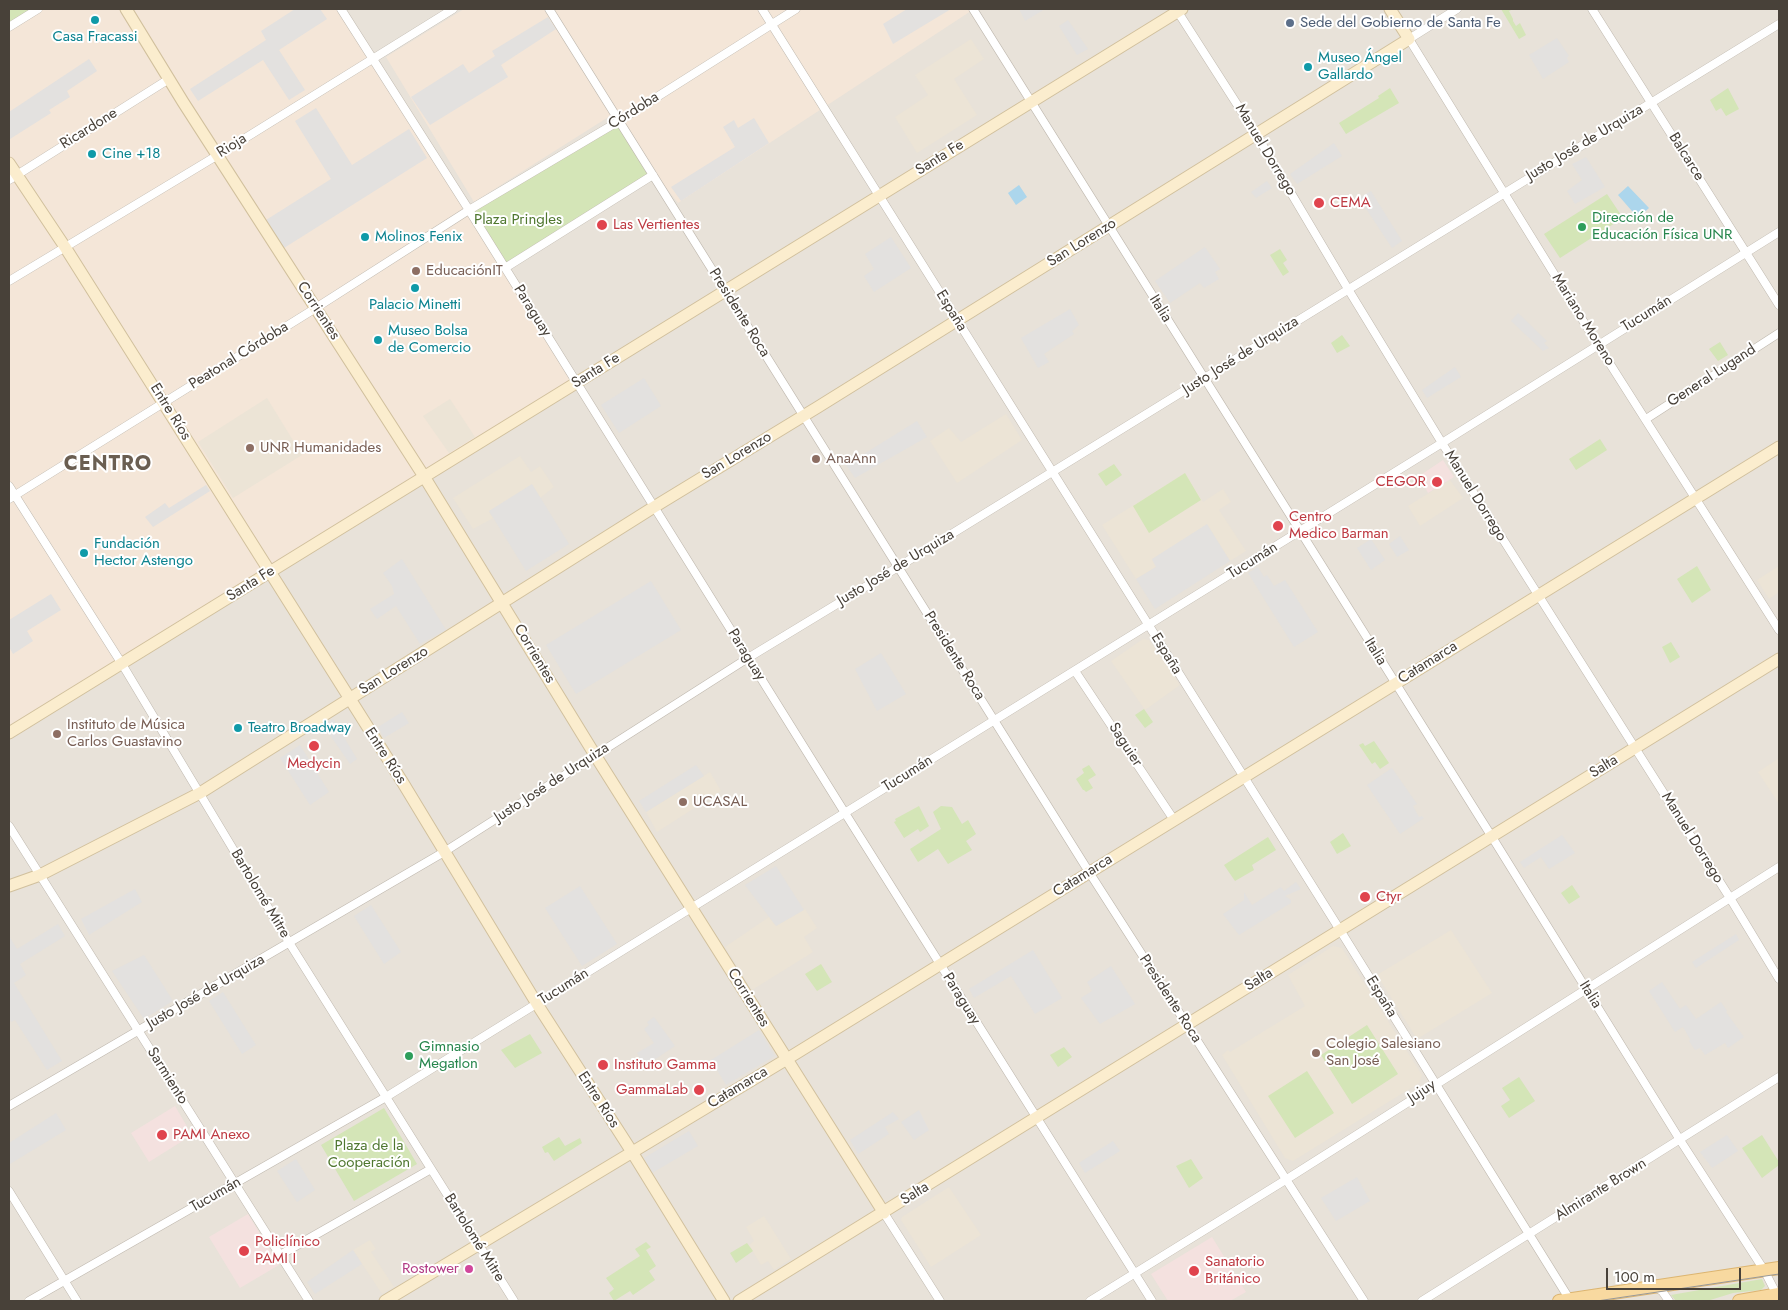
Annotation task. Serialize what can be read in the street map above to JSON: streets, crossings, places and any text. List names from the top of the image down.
{
  "streets": {
    "main road": [
      "Santa Fe",
      "San Lorenzo",
      "Corrientes",
      "Mariano Moreno",
      "Entre Ríos",
      "Catamarca",
      "Salta"
    ],
    "street": [
      "Córdoba",
      "Ricardone",
      "Justo José de Urquiza",
      "Rioja",
      "Manuel Dorrego",
      "Balcarce",
      "Italia",
      "Paraguay",
      "España",
      "Presidente Roca",
      "Tucumán",
      "Peatonal Córdoba",
      "General Lugand",
      "Saguier",
      "Bartolomé Mitre",
      "Sarmiento",
      "Jujuy",
      "Almirante Brown"
    ]
  },
  "crossings": [
    ["Córdoba", "Paraguay"],
    ["Córdoba", "España"],
    ["Córdoba", "Presidente Roca"],
    ["Córdoba", "Peatonal Córdoba"],
    ["Ricardone", "Corrientes"],
    ["Ricardone", "Entre Ríos"],
    ["Justo José de Urquiza", "Manuel Dorrego"],
    ["Justo José de Urquiza", "Balcarce"],
    ["Justo José de Urquiza", "Italia"],
    ["Justo José de Urquiza", "Corrientes"],
    ["Justo José de Urquiza", "Paraguay"],
    ["Justo José de Urquiza", "España"],
    ["Justo José de Urquiza", "Presidente Roca"],
    ["Justo José de Urquiza", "Mariano Moreno"],
    ["Justo José de Urquiza", "Entre Ríos"],
    ["Justo José de Urquiza", "Bartolomé Mitre"],
    ["Justo José de Urquiza", "Sarmiento"],
    ["Rioja", "Corrientes"],
    ["Rioja", "Paraguay"],
    ["Rioja", "Entre Ríos"],
    ["Manuel Dorrego", "Santa Fe"],
    ["Manuel Dorrego", "San Lorenzo"],
    ["Manuel Dorrego", "Tucumán"],
    ["Manuel Dorrego", "Catamarca"],
    ["Manuel Dorrego", "Salta"],
    ["Manuel Dorrego", "Jujuy"],
    ["Balcarce", "Tucumán"],
    ["Santa Fe", "Italia"],
    ["Santa Fe", "Corrientes"],
    ["Santa Fe", "Paraguay"],
    ["Santa Fe", "España"],
    ["Santa Fe", "Presidente Roca"],
    ["Santa Fe", "Entre Ríos"],
    ["Santa Fe", "Bartolomé Mitre"],
    ["San Lorenzo", "Italia"],
    ["San Lorenzo", "Corrientes"],
    ["San Lorenzo", "Paraguay"],
    ["San Lorenzo", "España"],
    ["San Lorenzo", "Presidente Roca"],
    ["San Lorenzo", "Mariano Moreno"],
    ["San Lorenzo", "Entre Ríos"],
    ["San Lorenzo", "Bartolomé Mitre"],
    ["San Lorenzo", "Sarmiento"],
    ["Italia", "Tucumán"],
    ["Italia", "Catamarca"],
    ["Italia", "Salta"],
    ["Italia", "Jujuy"],
    ["Italia", "Almirante Brown"],
    ["Corrientes", "Tucumán"],
    ["Corrientes", "Peatonal Córdoba"],
    ["Corrientes", "Catamarca"],
    ["Corrientes", "Salta"],
    ["Paraguay", "Tucumán"],
    ["Paraguay", "Peatonal Córdoba"],
    ["Paraguay", "Catamarca"],
    ["Paraguay", "Salta"],
    ["Paraguay", "Jujuy"],
    ["España", "Tucumán"],
    ["España", "Catamarca"],
    ["España", "Salta"],
    ["España", "Jujuy"],
    ["España", "Almirante Brown"],
    ["Presidente Roca", "Tucumán"],
    ["Presidente Roca", "Catamarca"],
    ["Presidente Roca", "Salta"],
    ["Presidente Roca", "Jujuy"],
    ["Tucumán", "Mariano Moreno"],
    ["Tucumán", "Entre Ríos"],
    ["Tucumán", "Saguier"],
    ["Tucumán", "Bartolomé Mitre"],
    ["Tucumán", "Sarmiento"],
    ["Mariano Moreno", "General Lugand"],
    ["Mariano Moreno", "Catamarca"],
    ["Peatonal Córdoba", "Entre Ríos"],
    ["Peatonal Córdoba", "Bartolomé Mitre"],
    ["Entre Ríos", "Catamarca"],
    ["Catamarca", "Saguier"],
    ["Catamarca", "Bartolomé Mitre"]
  ],
  "districts": ["CENTRO"],
  "parks": ["Plaza Pringles", "Plaza de la Cooperación"],
  "places": [
    "Casa Fracassi",
    "Sede del Gobierno de Santa Fe",
    "Museo Ángel Gallardo",
    "Cine +18",
    "CEMA",
    "Las Vertientes",
    "Dirección de Educación Física UNR",
    "Molinos Fenix",
    "EducaciónIT",
    "Palacio Minetti",
    "Museo Bolsa de Comercio",
    "UNR Humanidades",
    "AnaAnn",
    "CEGOR",
    "Centro Medico Barman",
    "Fundación Hector Astengo",
    "Teatro Broadway",
    "Instituto de Música Carlos Guastavino",
    "Medycin",
    "UCASAL",
    "Ctyr",
    "Colegio Salesiano San José",
    "Gimnasio Megatlon",
    "Instituto Gamma",
    "GammaLab",
    "PAMI Anexo",
    "Policlínico PAMI I",
    "Rostower",
    "Sanatorio Británico"
  ],
  "scale_bar": "100 m"
}
